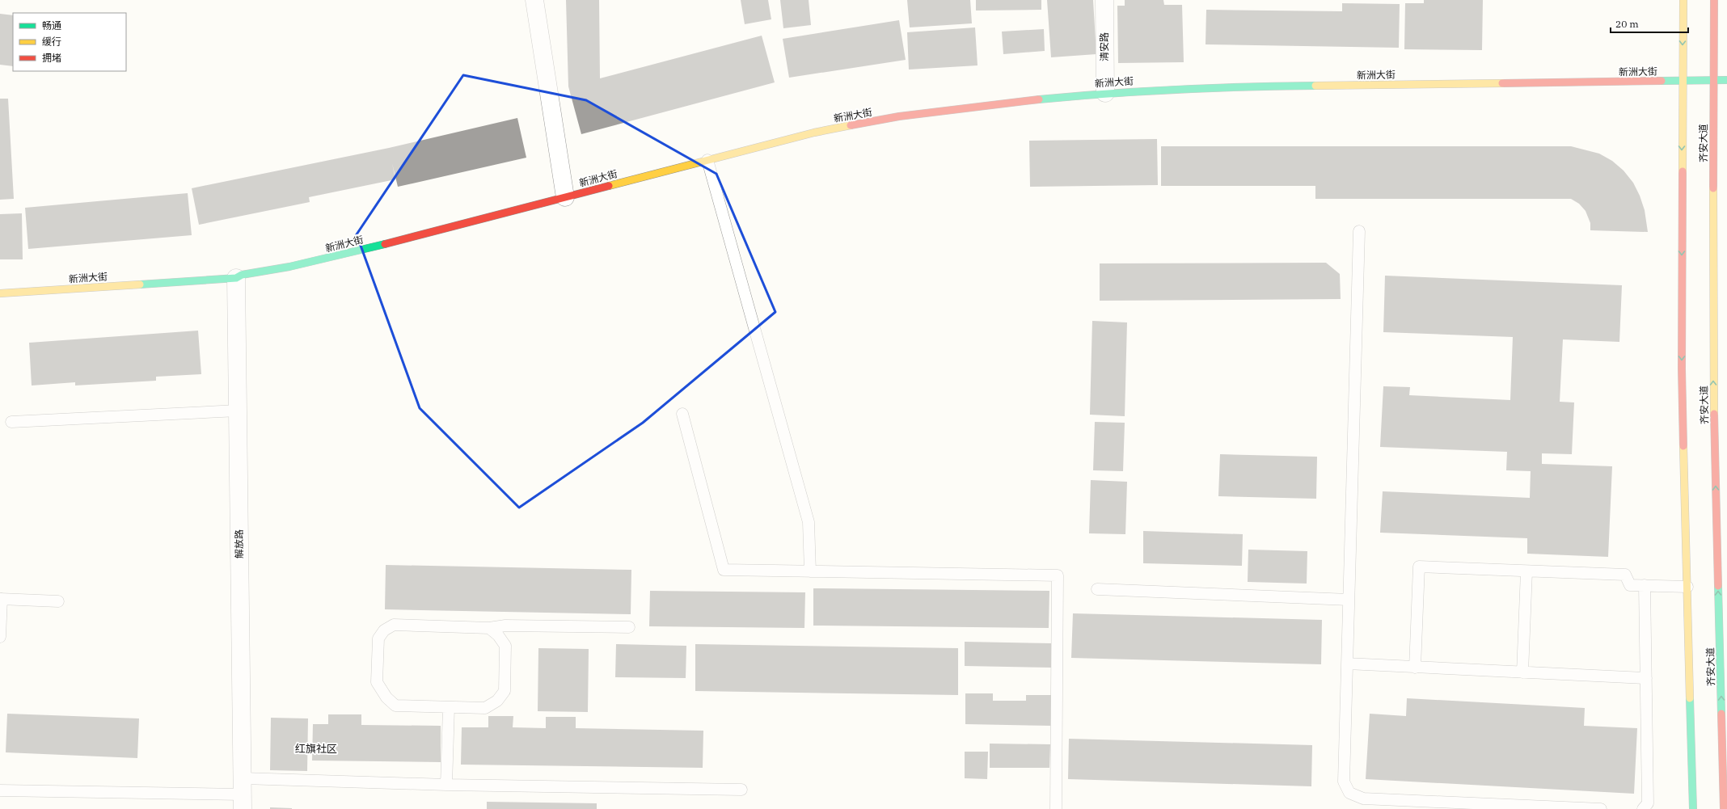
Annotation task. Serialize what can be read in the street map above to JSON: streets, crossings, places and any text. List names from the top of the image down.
{
  "streets": {
    "main road": ["新洲大街", "齐安大道"],
    "street": ["清安路", "解放路"]
  },
  "crossings": [
    ["清安路", "新洲大街"],
    ["新洲大街", "齐安大道"],
    ["新洲大街", "解放路"]
  ],
  "districts": ["红旗社区"],
  "legend": ["畅通", "缓行", "拥堵"],
  "scale_bar": "20 m"
}
